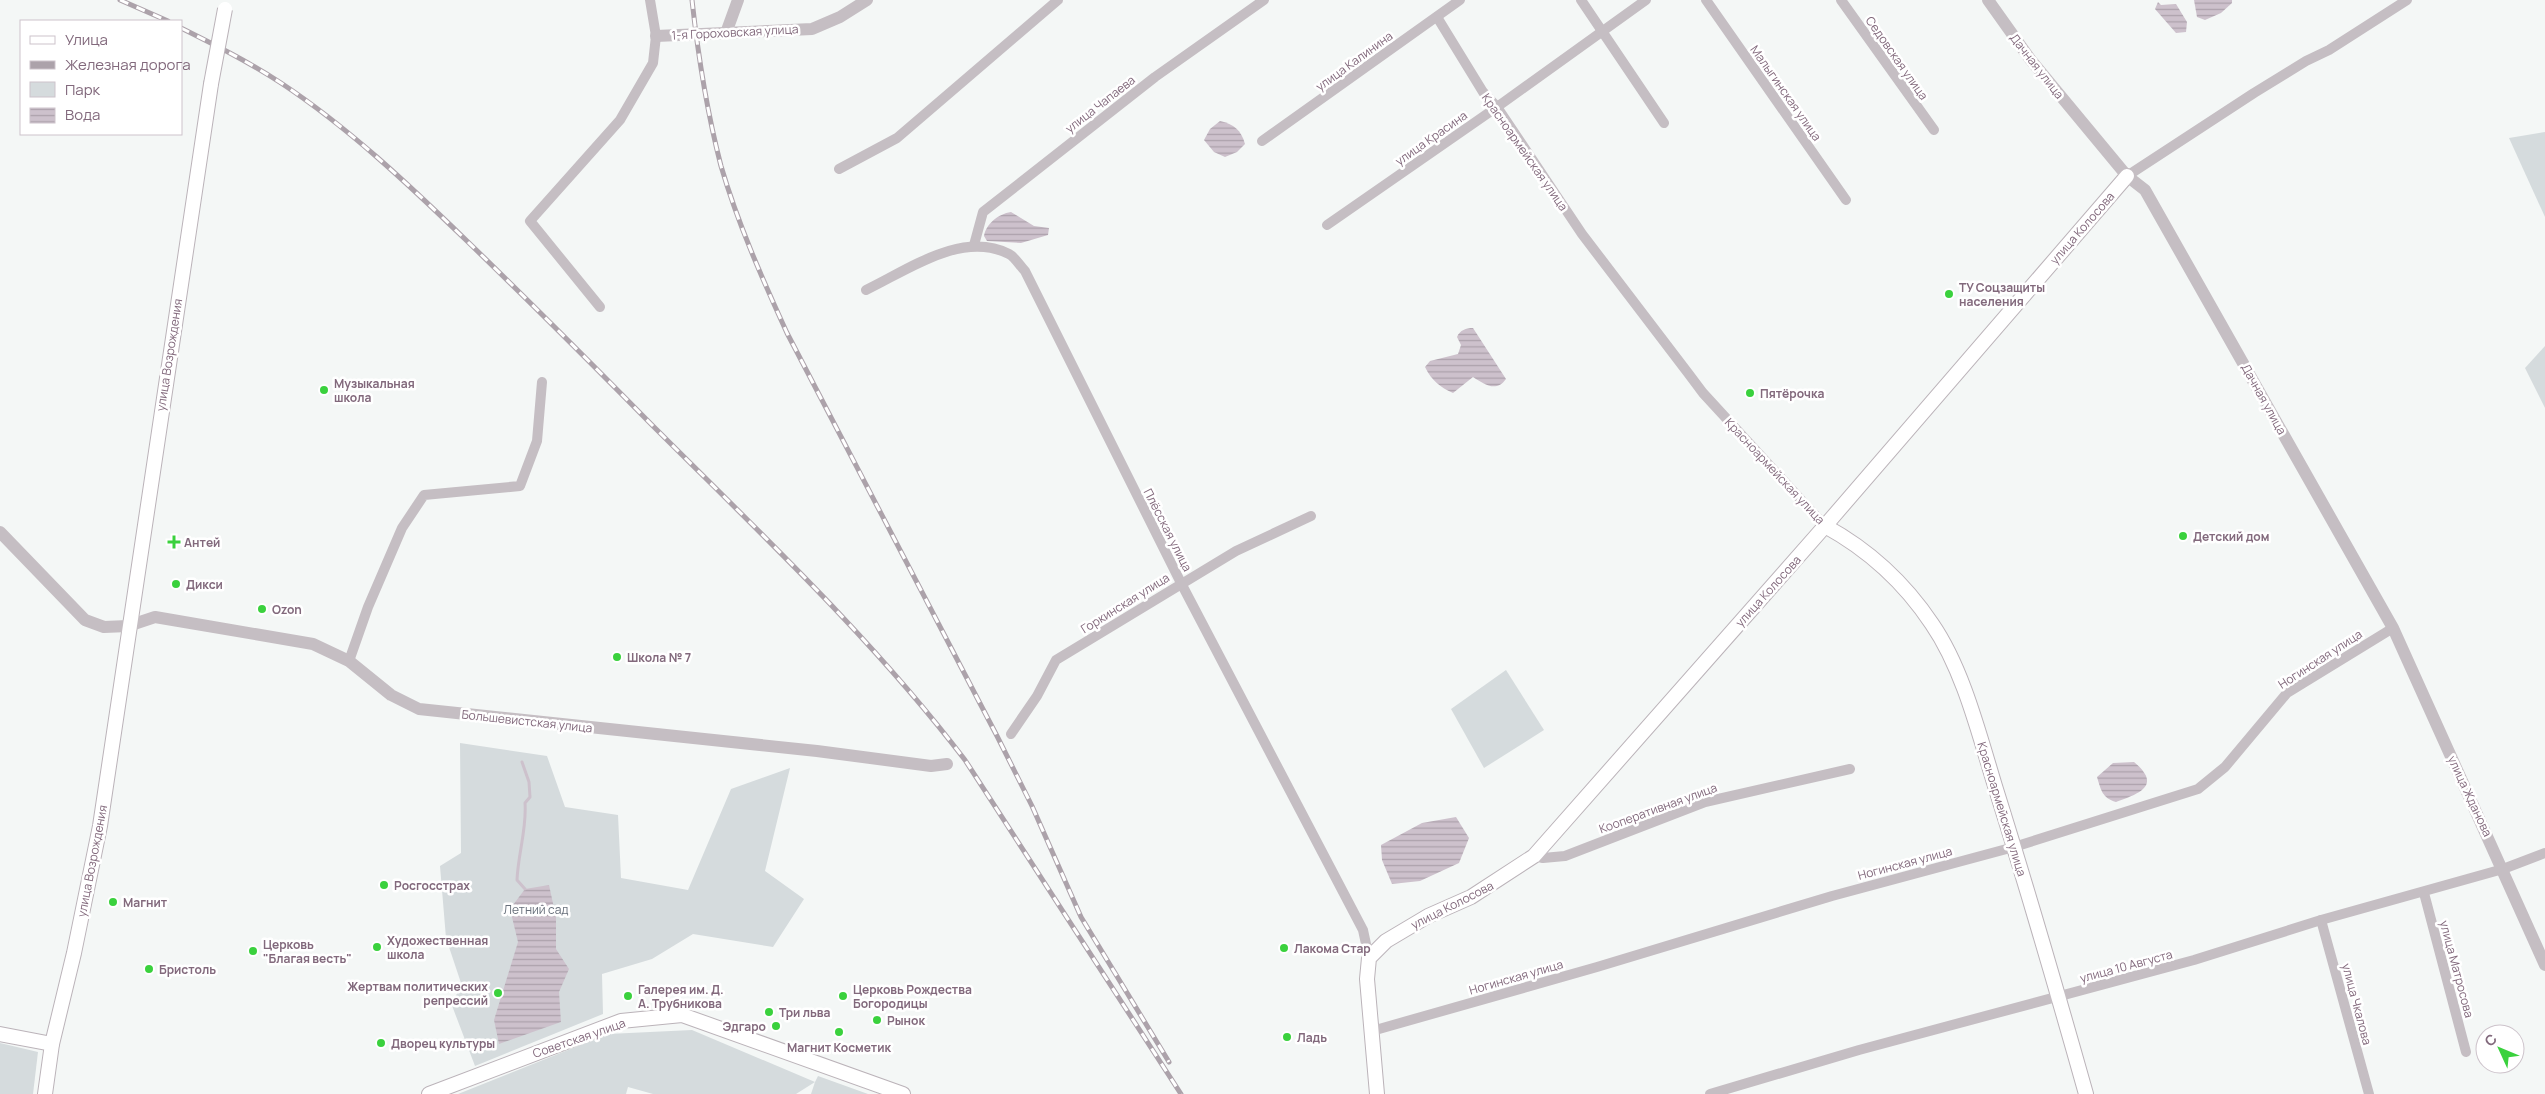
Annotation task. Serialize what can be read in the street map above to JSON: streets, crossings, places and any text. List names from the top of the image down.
{
  "streets": {
    "main road": [
      "Красноармейская улица",
      "улица Колосова",
      "улица Возрождения",
      "Советская улица"
    ],
    "street": [
      "1-я Гороховская улица",
      "Седовская улица",
      "улица Калинина",
      "Дачная улица",
      "Малыгинская улица",
      "улица Чапаева",
      "улица Красина",
      "Плёсская улица",
      "Горкинская улица",
      "Ногинская улица",
      "Большевистская улица",
      "улица Жданова",
      "Кооперативная улица",
      "улица 10 Августа",
      "улица Матросова",
      "улица Чкалова"
    ]
  },
  "crossings": [
    ["улица Калинина", "Красноармейская улица"],
    ["Дачная улица", "улица Колосова"],
    ["Дачная улица", "Ногинская улица"],
    ["Дачная улица", "улица Жданова"],
    ["улица Чапаева", "Плёсская улица"],
    ["улица Красина", "Красноармейская улица"],
    ["Красноармейская улица", "улица Колосова"],
    ["Красноармейская улица", "Ногинская улица"],
    ["Красноармейская улица", "улица 10 Августа"],
    ["улица Колосова", "Плёсская улица"],
    ["улица Колосова", "Кооперативная улица"],
    ["улица Возрождения", "Большевистская улица"],
    ["Плёсская улица", "Горкинская улица"],
    ["Ногинская улица", "улица Жданова"],
    ["улица Жданова", "улица 10 Августа"],
    ["улица 10 Августа", "улица Матросова"],
    ["улица 10 Августа", "улица Чкалова"]
  ],
  "parks": ["Летний сад"],
  "places": {
    "other": [
      "ТУ Соцзащиты населения",
      "Музыкальная школа",
      "Пятёрочка",
      "Детский дом",
      "Дикси",
      "Ozon",
      "Школа № 7",
      "Росгосстрах",
      "Магнит",
      "Художественная школа",
      "Лакома Стар",
      "Церковь \"Благая весть\"",
      "Бристоль",
      "Жертвам политических репрессий",
      "Галерея им. Д. А. Трубникова",
      "Церковь Рождества Богородицы",
      "Три льва",
      "Рынок",
      "Эдгаро",
      "Магнит Косметик",
      "Ладь",
      "Дворец культуры"
    ],
    "health": ["Антей"]
  },
  "legend": [
    "Улица",
    "Железная дорога",
    "Парк",
    "Вода"
  ],
  "north": "top left"
}
